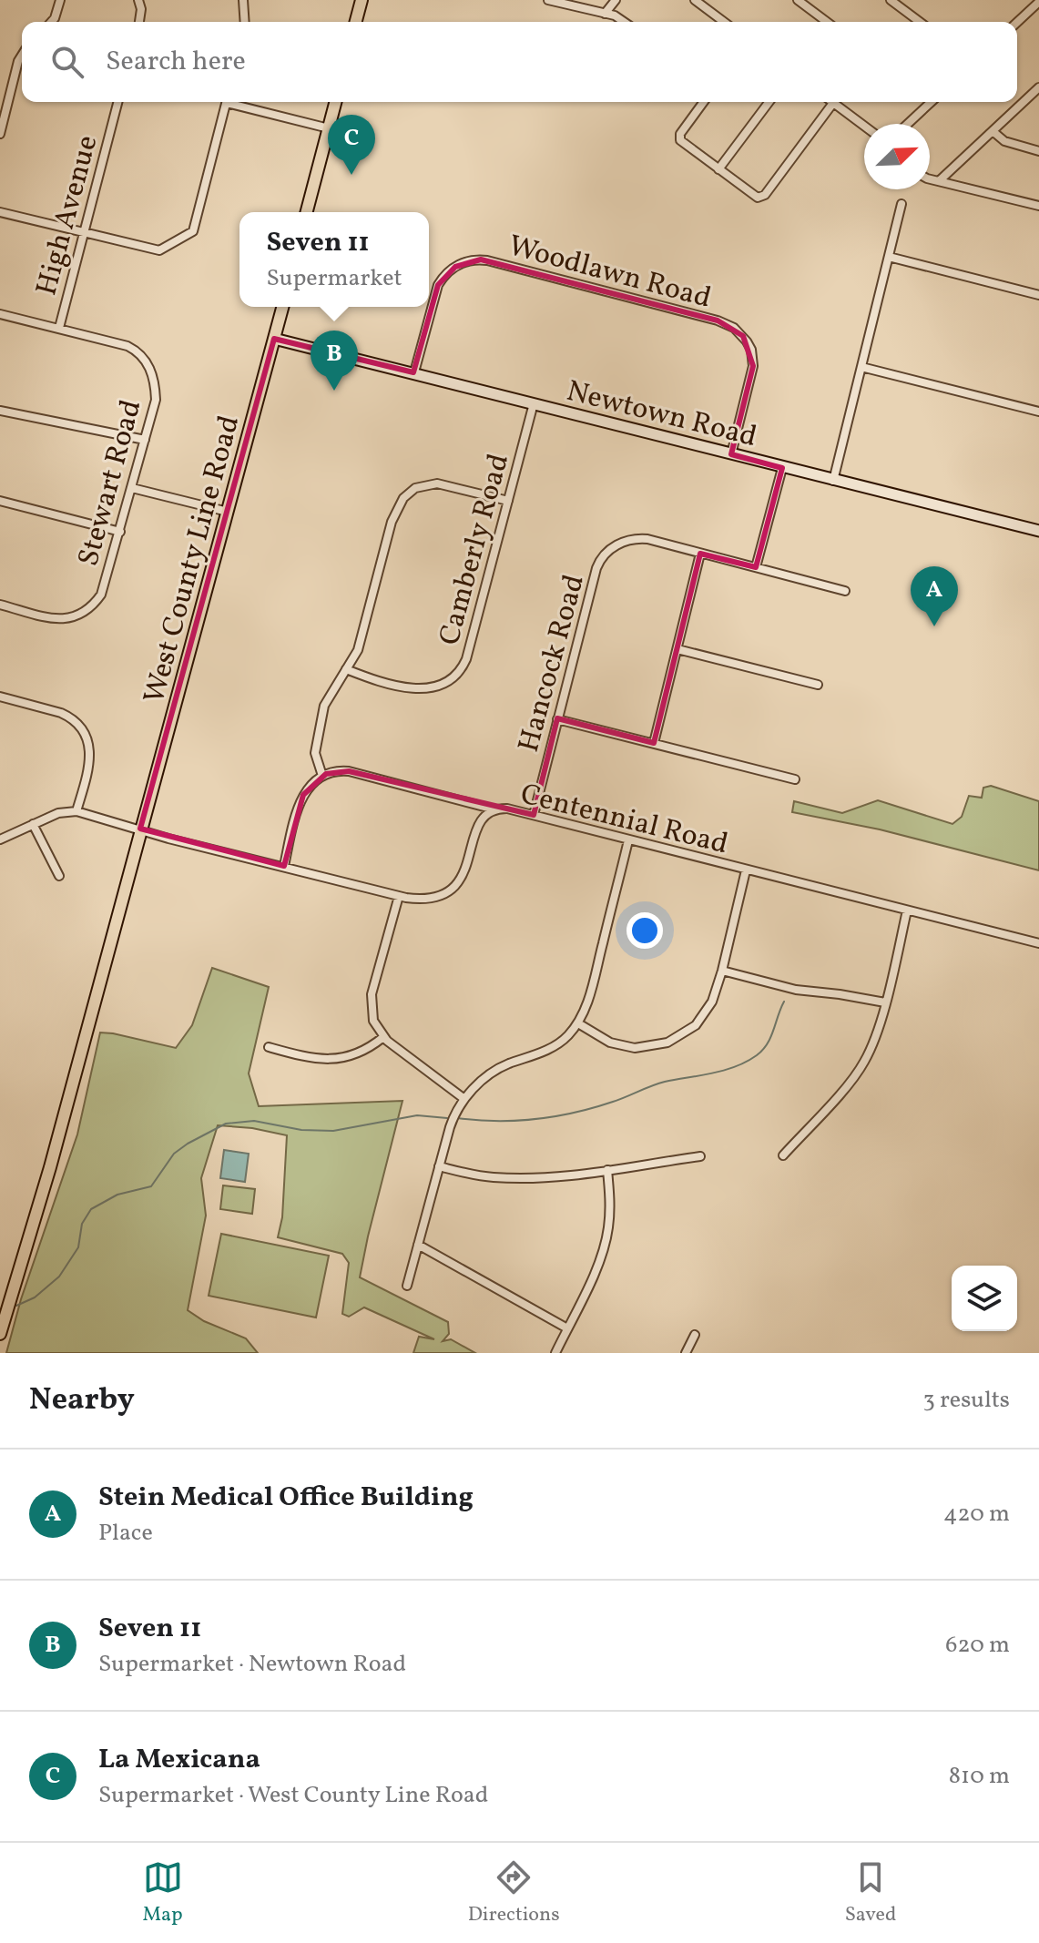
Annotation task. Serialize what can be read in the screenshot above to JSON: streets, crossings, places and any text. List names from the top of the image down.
{
  "streets": {
    "main road": ["West County Line Road"],
    "street": [
      "High Avenue",
      "Woodlawn Road",
      "Newtown Road",
      "Stewart Road",
      "Camberly Road",
      "Hancock Road",
      "Centennial Road"
    ]
  },
  "crossings": [
    ["High Avenue", "Stewart Road"],
    ["Woodlawn Road", "Newtown Road"],
    ["Newtown Road", "Camberly Road"],
    ["Newtown Road", "West County Line Road"],
    ["West County Line Road", "Centennial Road"],
    ["Hancock Road", "Centennial Road"]
  ],
  "north": "top right",
  "page": {
    "search": "Search here",
    "pins": ["C", "B", "A"],
    "popup": ["Seven 11", "Supermarket"],
    "heading": ["Nearby", "3 results"],
    "list": [
      {
        "mark": "A",
        "name": "Stein Medical Office Building",
        "note": "Place",
        "value": "420 m"
      },
      {
        "mark": "B",
        "name": "Seven 11",
        "note": "Supermarket · Newtown Road",
        "value": "620 m"
      },
      {
        "mark": "C",
        "name": "La Mexicana",
        "note": "Supermarket · West County Line Road",
        "value": "810 m"
      }
    ],
    "nav": ["Map", "Directions", "Saved"]
  }
}
